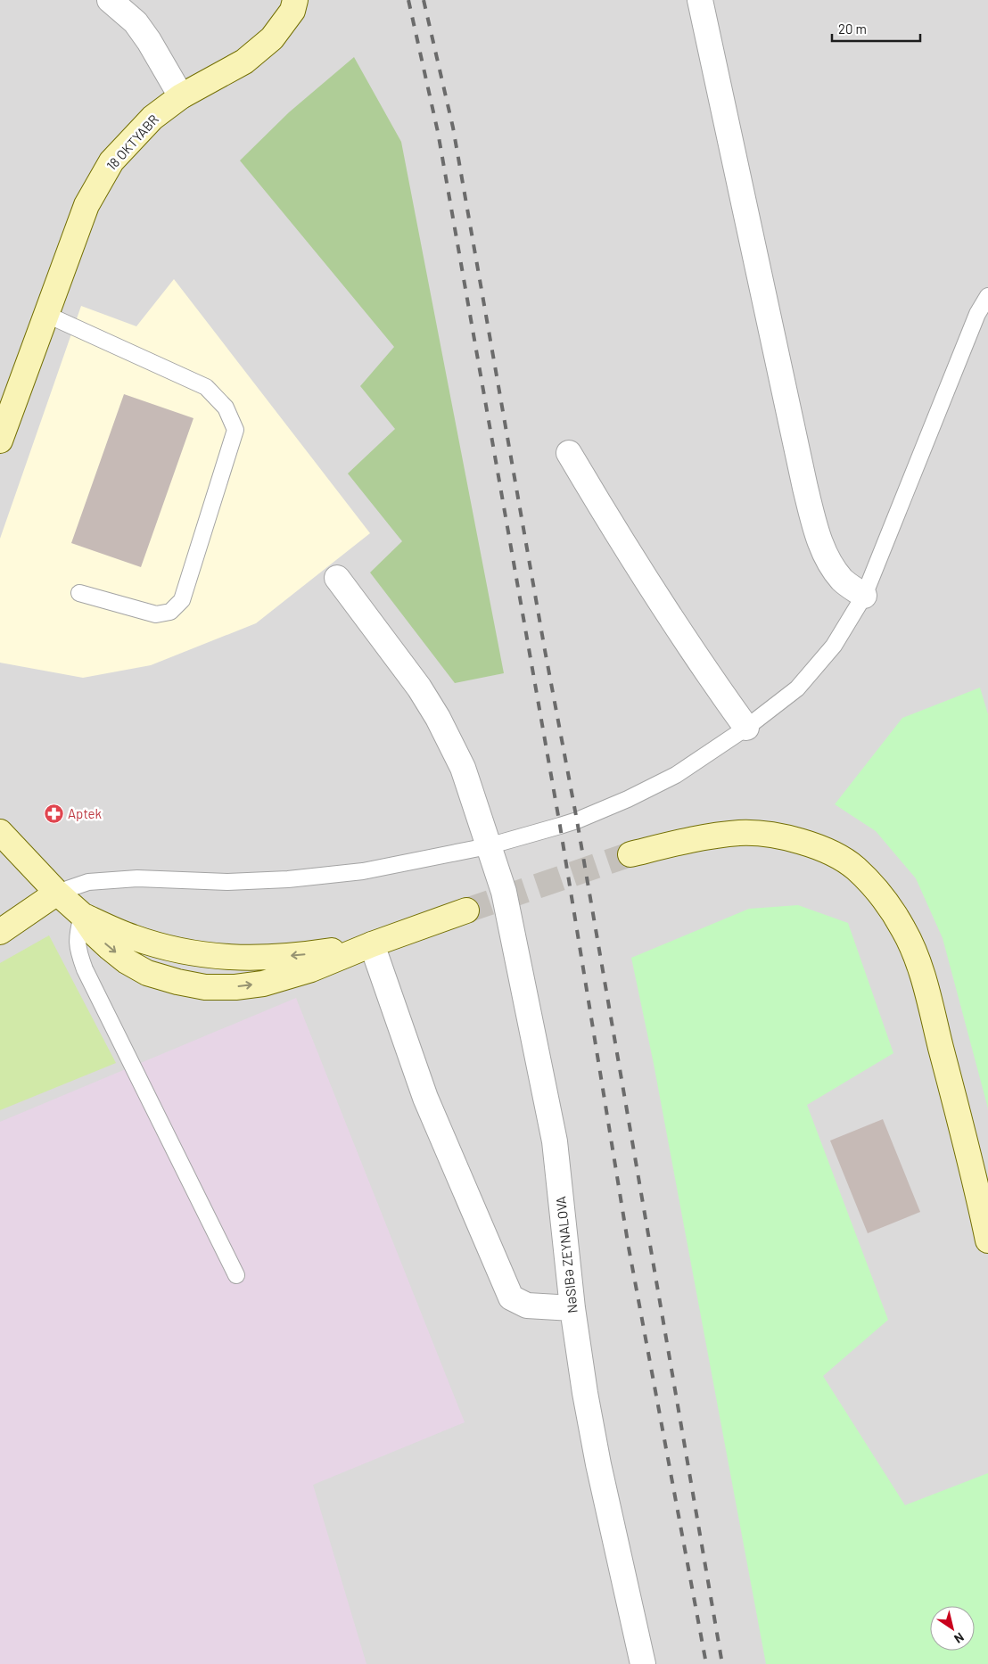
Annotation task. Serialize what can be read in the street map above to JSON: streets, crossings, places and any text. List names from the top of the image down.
{
  "streets": {
    "street": ["18 OKTYABR", "NƏSIBƏ ZEYNALOVA"]
  },
  "places": {
    "pharmacy": ["Aptek"]
  },
  "scale_bar": "20 m",
  "north": "bottom right"
}
